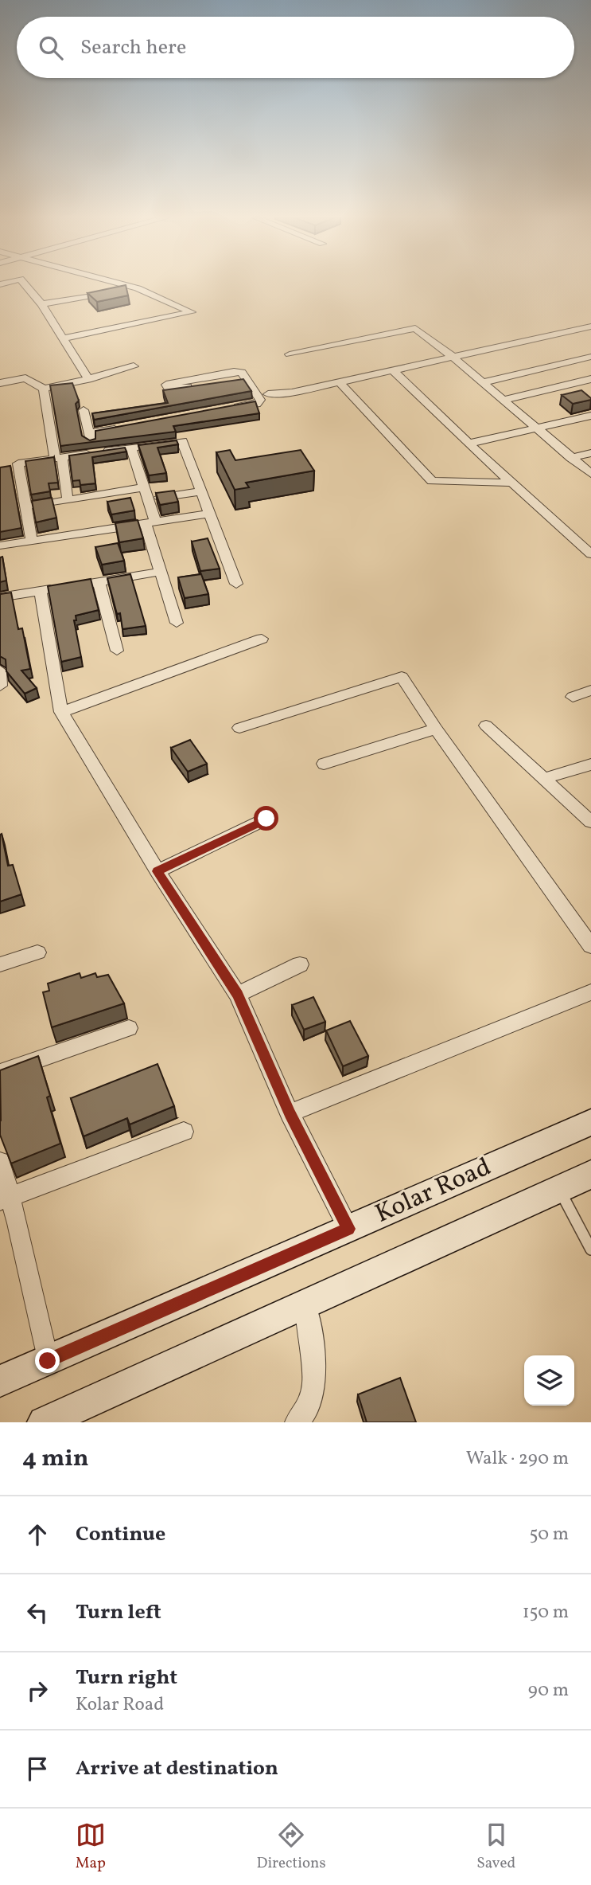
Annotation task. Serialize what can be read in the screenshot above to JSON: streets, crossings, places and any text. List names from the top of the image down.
{
  "streets": {
    "main road": ["Kolar Road"]
  },
  "page": {
    "search": "Search here",
    "heading": ["4 min", "Walk · 290 m"],
    "list": [
      ["Continue", "50 m"],
      ["Turn left", "150 m"],
      ["Turn right", "Kolar Road", "90 m"],
      "Arrive at destination"
    ],
    "nav": ["Map", "Directions", "Saved"]
  }
}
